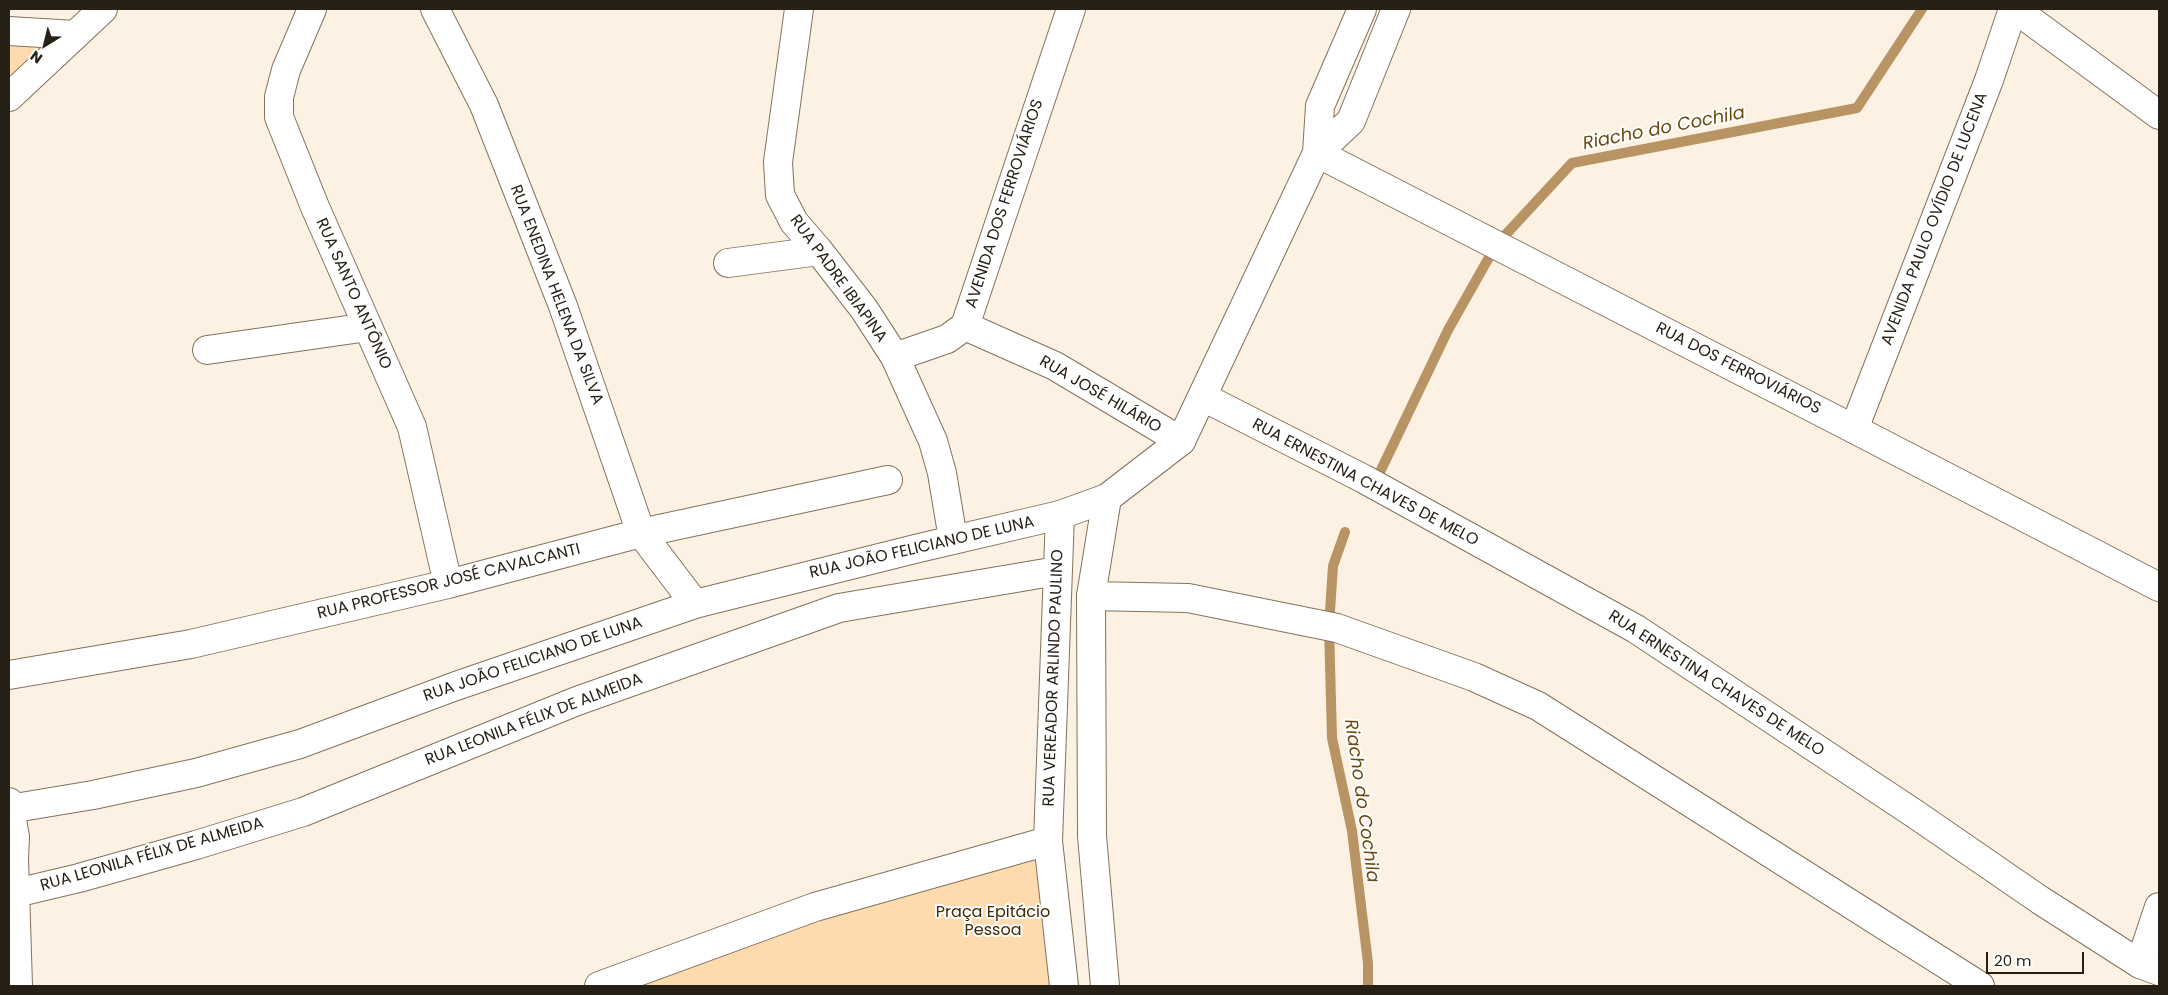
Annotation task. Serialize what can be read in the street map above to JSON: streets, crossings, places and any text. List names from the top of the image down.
{
  "streets": {
    "street": [
      "AVENIDA DOS FERROVIÁRIOS",
      "AVENIDA PAULO OVÍDIO DE LUCENA",
      "RUA PADRE IBIAPINA",
      "RUA SANTO ANTÔNIO",
      "RUA ENEDINA HELENA DA SILVA",
      "RUA DOS FERROVIÁRIOS",
      "RUA JOSÉ HILÁRIO",
      "RUA ERNESTINA CHAVES DE MELO",
      "RUA JOÃO FELICIANO DE LUNA",
      "RUA PROFESSOR JOSÉ CAVALCANTI",
      "RUA VEREADOR ARLINDO PAULINO",
      "RUA LEONILA FÉLIX DE ALMEIDA"
    ]
  },
  "crossings": [
    ["AVENIDA DOS FERROVIÁRIOS", "RUA PADRE IBIAPINA"],
    ["AVENIDA DOS FERROVIÁRIOS", "RUA JOSÉ HILÁRIO"],
    ["AVENIDA PAULO OVÍDIO DE LUCENA", "RUA DOS FERROVIÁRIOS"],
    ["RUA PADRE IBIAPINA", "RUA JOÃO FELICIANO DE LUNA"],
    ["RUA SANTO ANTÔNIO", "RUA PROFESSOR JOSÉ CAVALCANTI"],
    ["RUA ENEDINA HELENA DA SILVA", "RUA JOÃO FELICIANO DE LUNA"],
    ["RUA ENEDINA HELENA DA SILVA", "RUA PROFESSOR JOSÉ CAVALCANTI"],
    ["RUA JOSÉ HILÁRIO", "RUA JOÃO FELICIANO DE LUNA"],
    ["RUA JOÃO FELICIANO DE LUNA", "RUA VEREADOR ARLINDO PAULINO"],
    ["RUA VEREADOR ARLINDO PAULINO", "RUA LEONILA FÉLIX DE ALMEIDA"]
  ],
  "water": ["Riacho do Cochila"],
  "parks": ["Praça Epitácio Pessoa"],
  "scale_bar": "20 m",
  "north": "bottom left"
}
